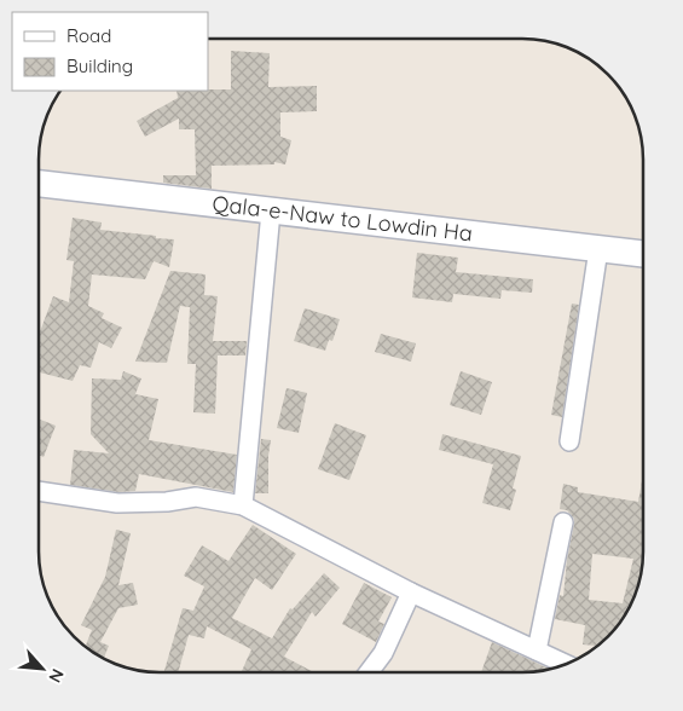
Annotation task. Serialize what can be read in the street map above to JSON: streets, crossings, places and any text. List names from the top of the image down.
{
  "streets": {
    "main road": ["Qala-e-Naw to Lowdin Ha"]
  },
  "legend": ["Road", "Building"],
  "north": "bottom right"
}
